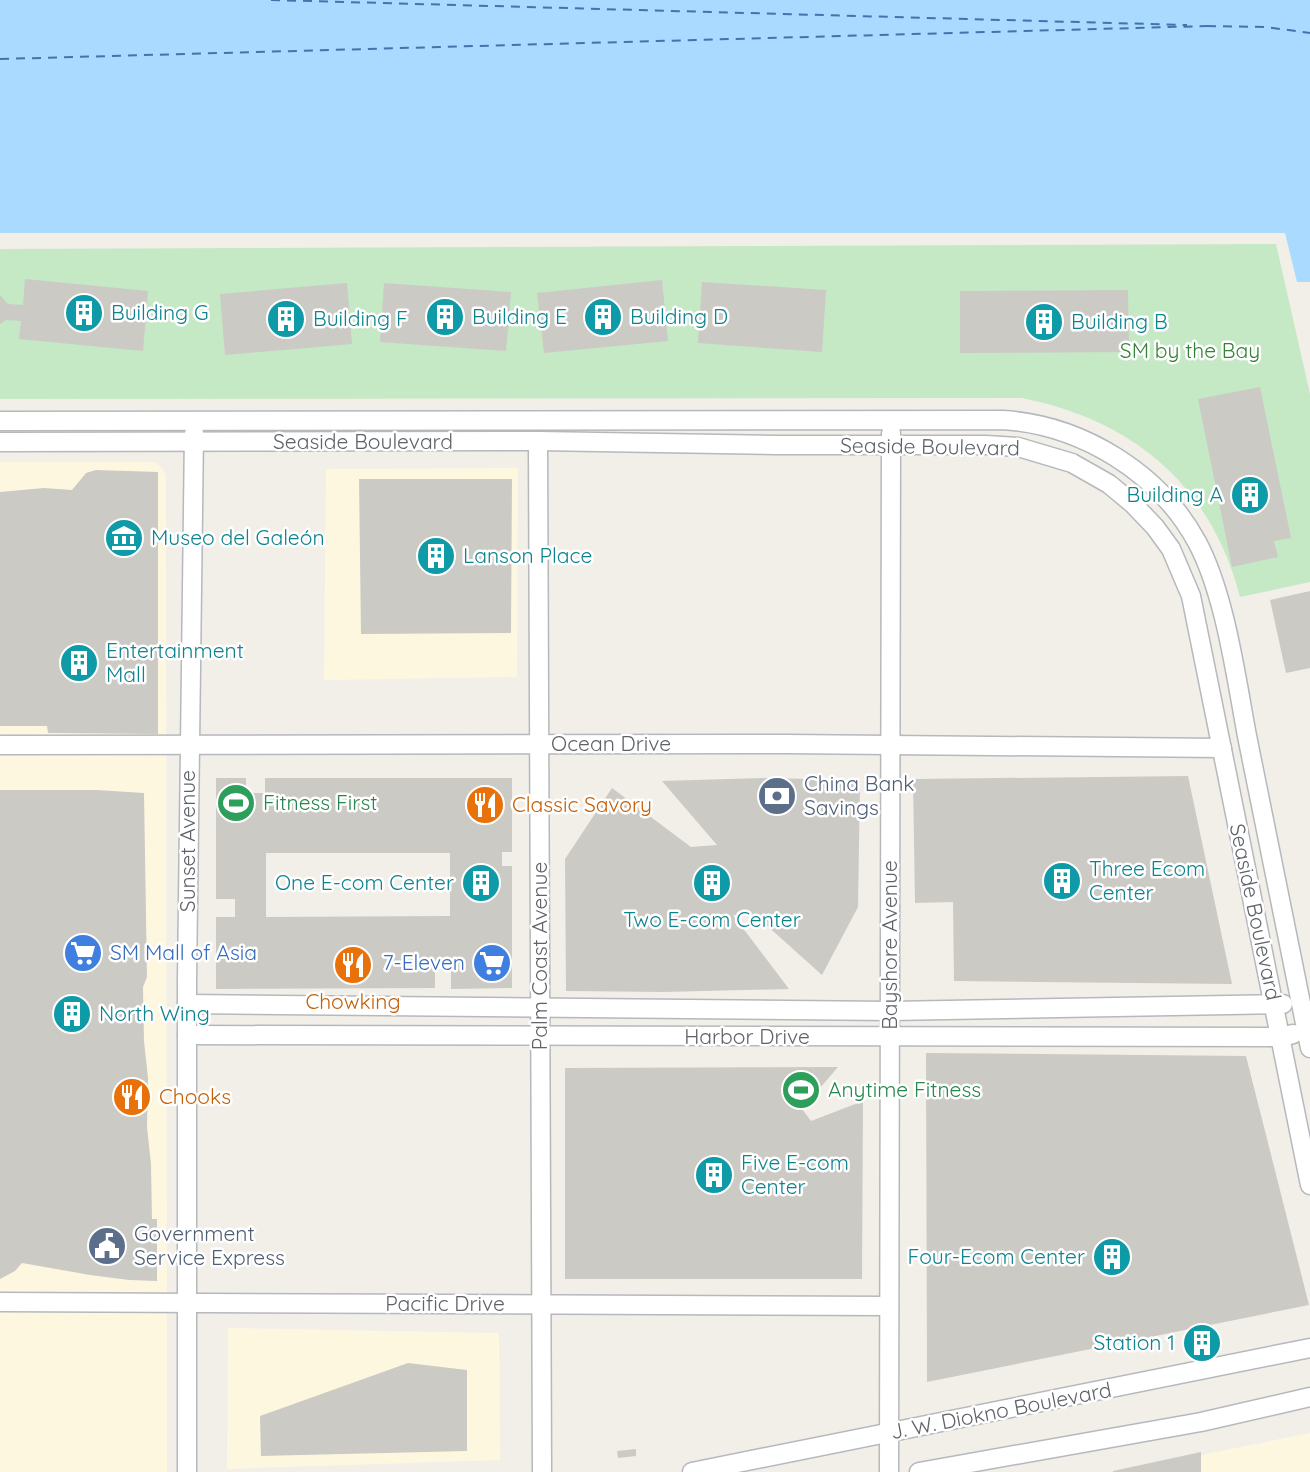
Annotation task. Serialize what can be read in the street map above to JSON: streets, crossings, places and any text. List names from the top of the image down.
{
  "streets": {
    "street": [
      "Seaside Boulevard",
      "Ocean Drive",
      "Sunset Avenue",
      "Bayshore Avenue",
      "Palm Coast Avenue",
      "Harbor Drive",
      "Pacific Drive",
      "J. W. Diokno Boulevard"
    ]
  },
  "crossings": [
    ["Seaside Boulevard", "Ocean Drive"],
    ["Seaside Boulevard", "Sunset Avenue"],
    ["Seaside Boulevard", "Bayshore Avenue"],
    ["Seaside Boulevard", "Palm Coast Avenue"],
    ["Seaside Boulevard", "Harbor Drive"],
    ["Ocean Drive", "Sunset Avenue"],
    ["Ocean Drive", "Bayshore Avenue"],
    ["Ocean Drive", "Palm Coast Avenue"],
    ["Sunset Avenue", "Harbor Drive"],
    ["Sunset Avenue", "Pacific Drive"],
    ["Bayshore Avenue", "Harbor Drive"],
    ["Bayshore Avenue", "Pacific Drive"],
    ["Bayshore Avenue", "J. W. Diokno Boulevard"],
    ["Palm Coast Avenue", "Harbor Drive"],
    ["Palm Coast Avenue", "Pacific Drive"]
  ],
  "parks": ["SM by the Bay"],
  "places": {
    "building": [
      "Building G",
      "Building E",
      "Building D",
      "Building F",
      "Building B",
      "Building A",
      "Lanson Place",
      "Entertainment Mall",
      "Three Ecom Center",
      "One E-com Center",
      "Two E-com Center",
      "North Wing",
      "Five E-com Center",
      "Four-Ecom Center",
      "Station 1"
    ],
    "museum": ["Museo del Galeón"],
    "bank": ["China Bank Savings"],
    "sports": ["Fitness First", "Anytime Fitness"],
    "restaurant": ["Classic Savory", "Chowking", "Chooks"],
    "supermarket": ["SM Mall of Asia", "7-Eleven"],
    "public building": ["Government Service Express"]
  }
}
